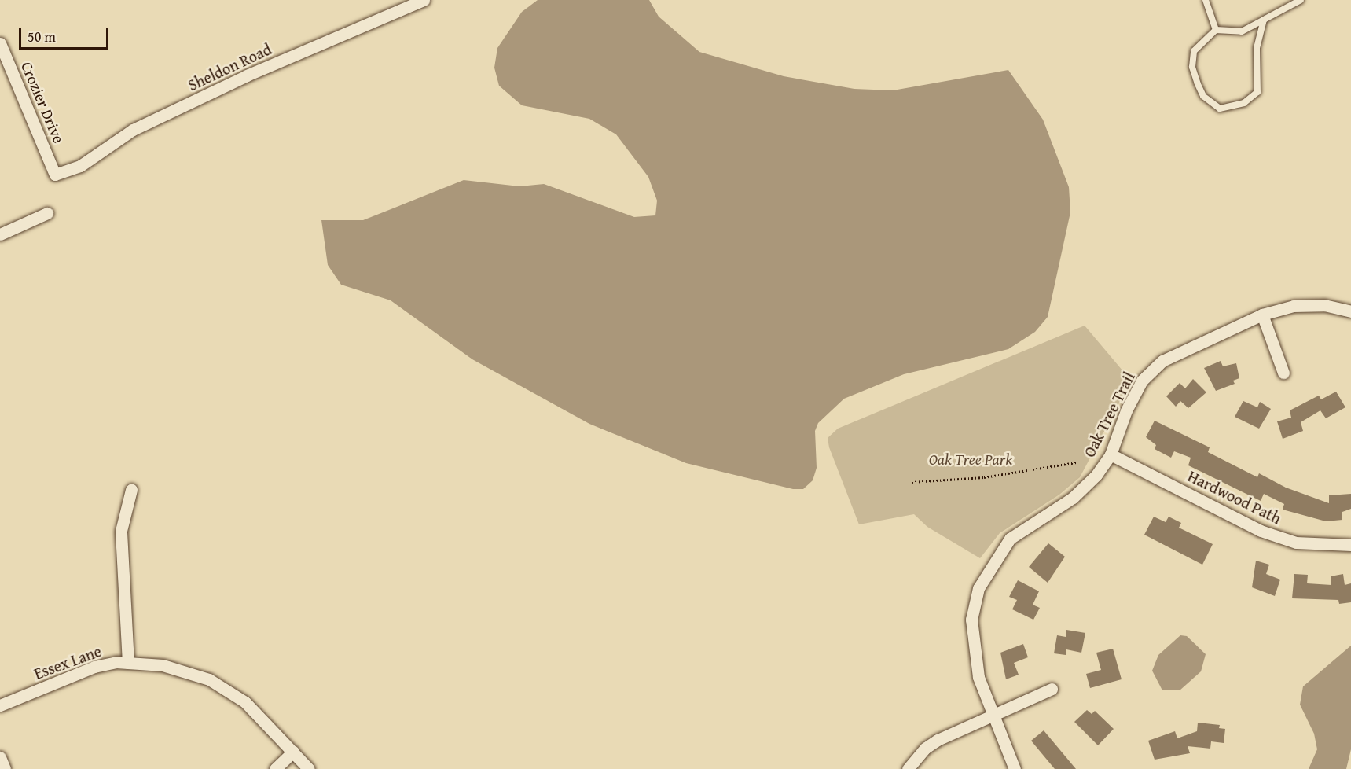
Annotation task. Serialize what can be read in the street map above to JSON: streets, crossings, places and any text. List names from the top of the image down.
{
  "streets": {
    "street": [
      "Sheldon Road",
      "Crozier Drive",
      "Oak Tree Trail",
      "Hardwood Path",
      "Essex Lane"
    ]
  },
  "crossings": [
    ["Sheldon Road", "Crozier Drive"],
    ["Oak Tree Trail", "Hardwood Path"]
  ],
  "parks": ["Oak Tree Park"],
  "scale_bar": "50 m"
}
